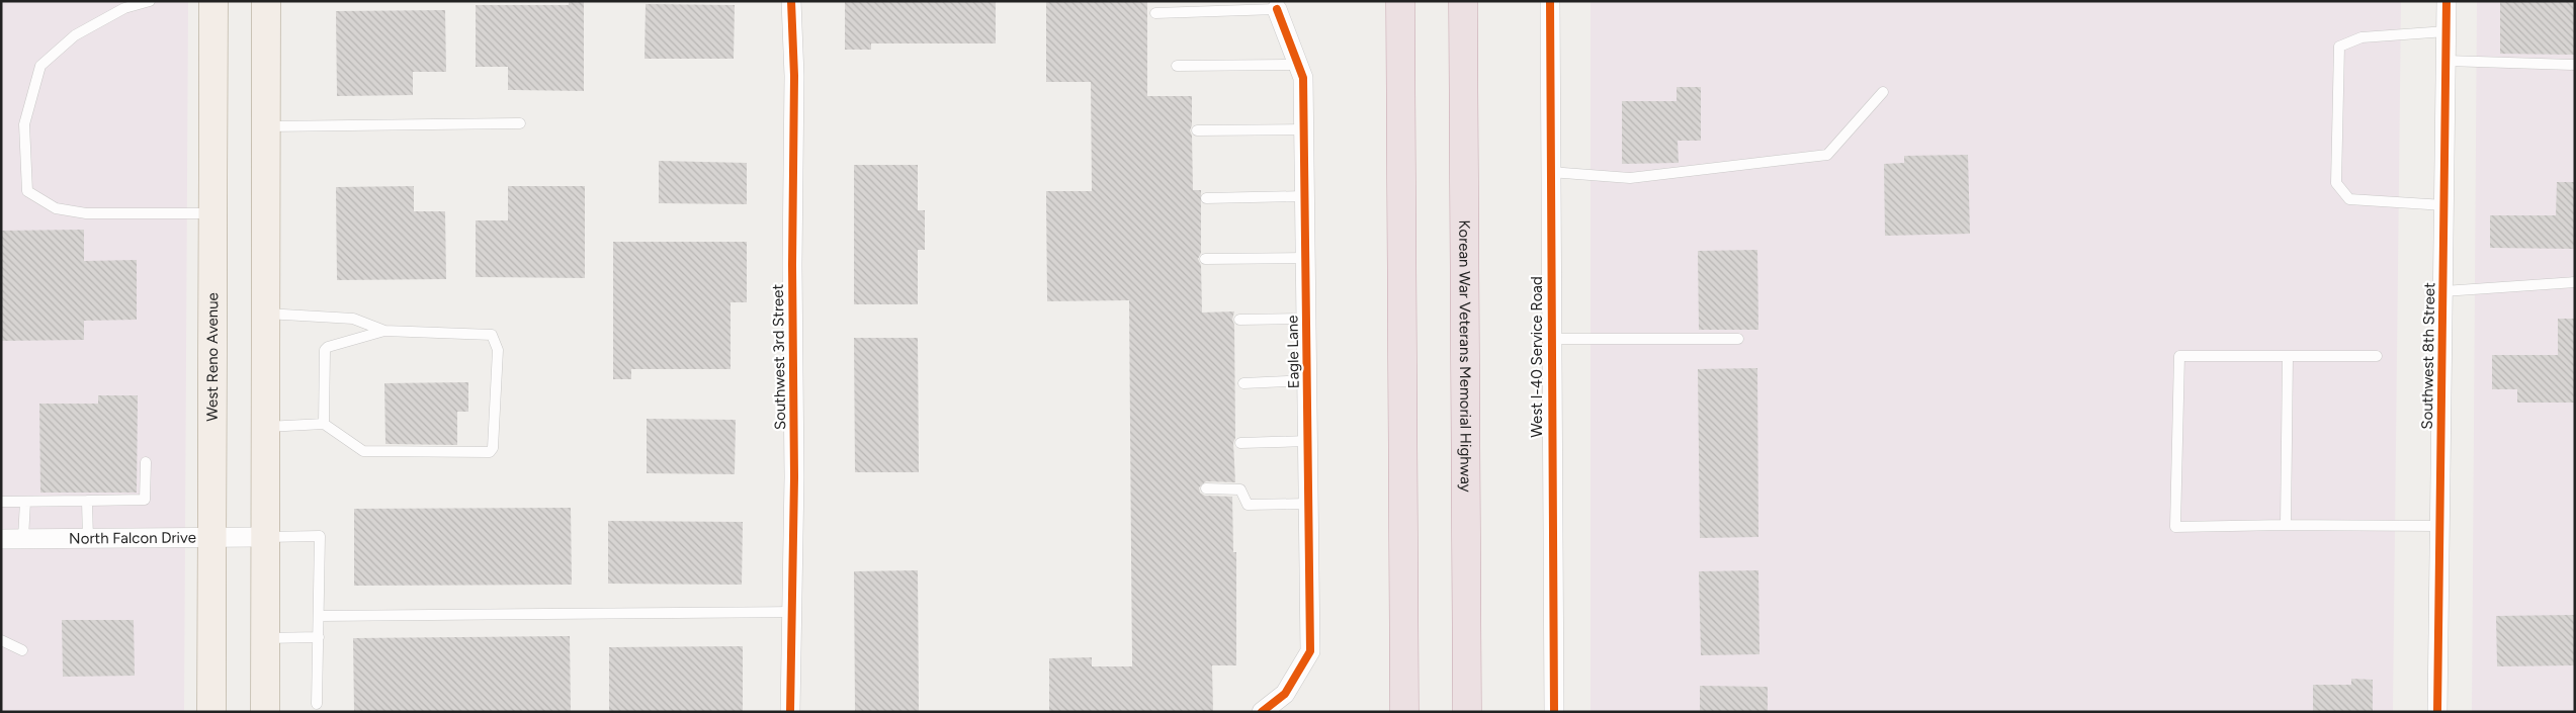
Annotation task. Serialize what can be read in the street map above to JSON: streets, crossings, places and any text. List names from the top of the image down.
{
  "streets": {
    "highway": ["Korean War Veterans Memorial Highway"],
    "main road": ["West Reno Avenue"],
    "street": [
      "Eagle Lane",
      "Southwest 8th Street",
      "Southwest 3rd Street",
      "West I-40 Service Road",
      "North Falcon Drive"
    ]
  },
  "crossings": [
    ["West Reno Avenue", "North Falcon Drive"]
  ]
}
